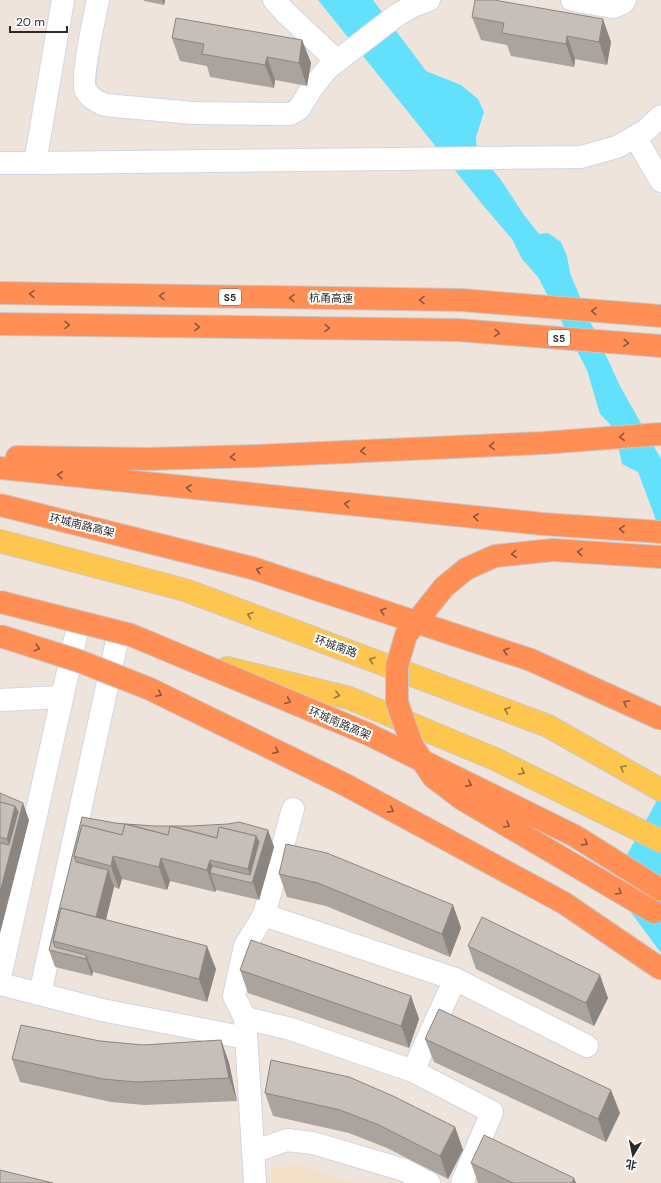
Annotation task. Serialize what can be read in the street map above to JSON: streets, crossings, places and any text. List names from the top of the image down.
{
  "streets": {
    "highway": ["S5", "杭甬高速", "环城南路高架"],
    "main road": ["环城南路"]
  },
  "scale_bar": "20 m",
  "north": "bottom"
}
